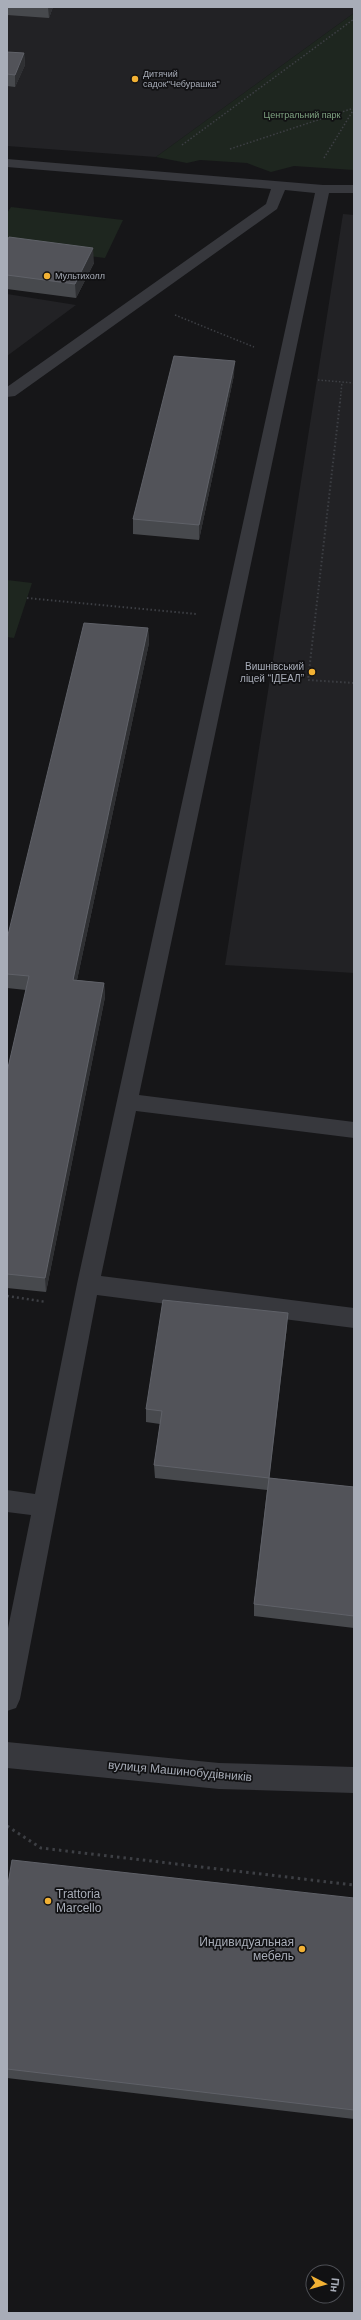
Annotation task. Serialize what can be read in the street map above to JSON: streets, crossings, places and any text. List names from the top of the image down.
{
  "streets": {
    "street": ["вулиця Машинобудівників"]
  },
  "parks": ["Центральний парк"],
  "places": [
    "Дитячий садок\"Чебурашка\"",
    "Мультихолл",
    "Вишнівський ліцей “ІДЕАЛ”",
    "Trattoria Marcello",
    "Индивидуальная мебель"
  ],
  "north": "right"
}
